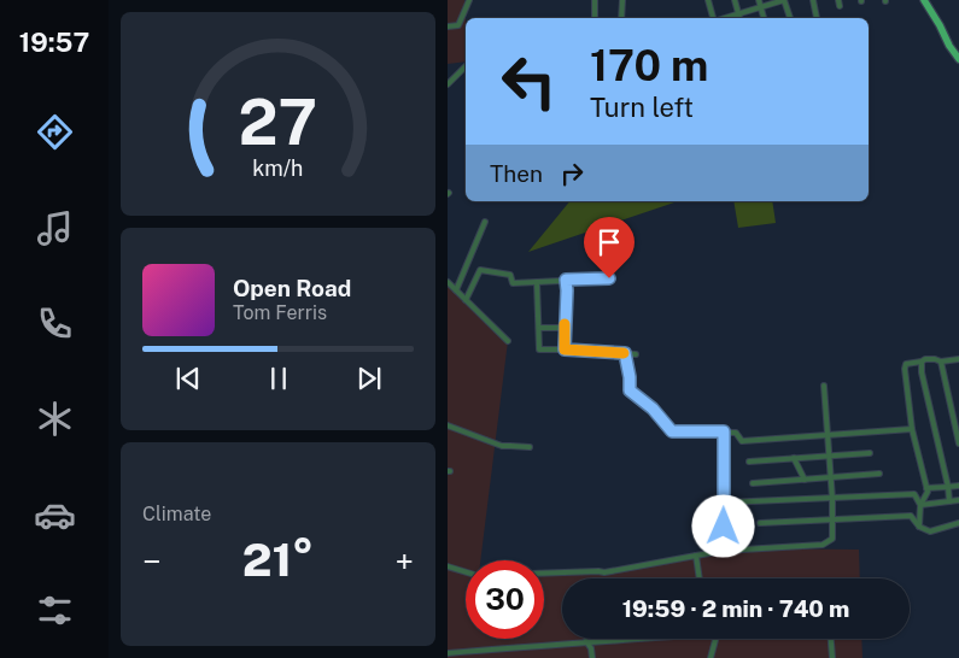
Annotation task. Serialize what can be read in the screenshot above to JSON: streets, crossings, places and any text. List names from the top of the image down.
{
  "page": {
    "tabs": "19:57",
    "turn": ["170 m", "Turn left"],
    "then": "Then",
    "song": ["Open Road", "Tom Ferris"],
    "tile": "Climate",
    "heat": ["−", "21°", "+"],
    "limit": "30",
    "trip": "19:59 · 2 min · 740 m",
    "gauge": ["27", "km/h"]
  }
}
